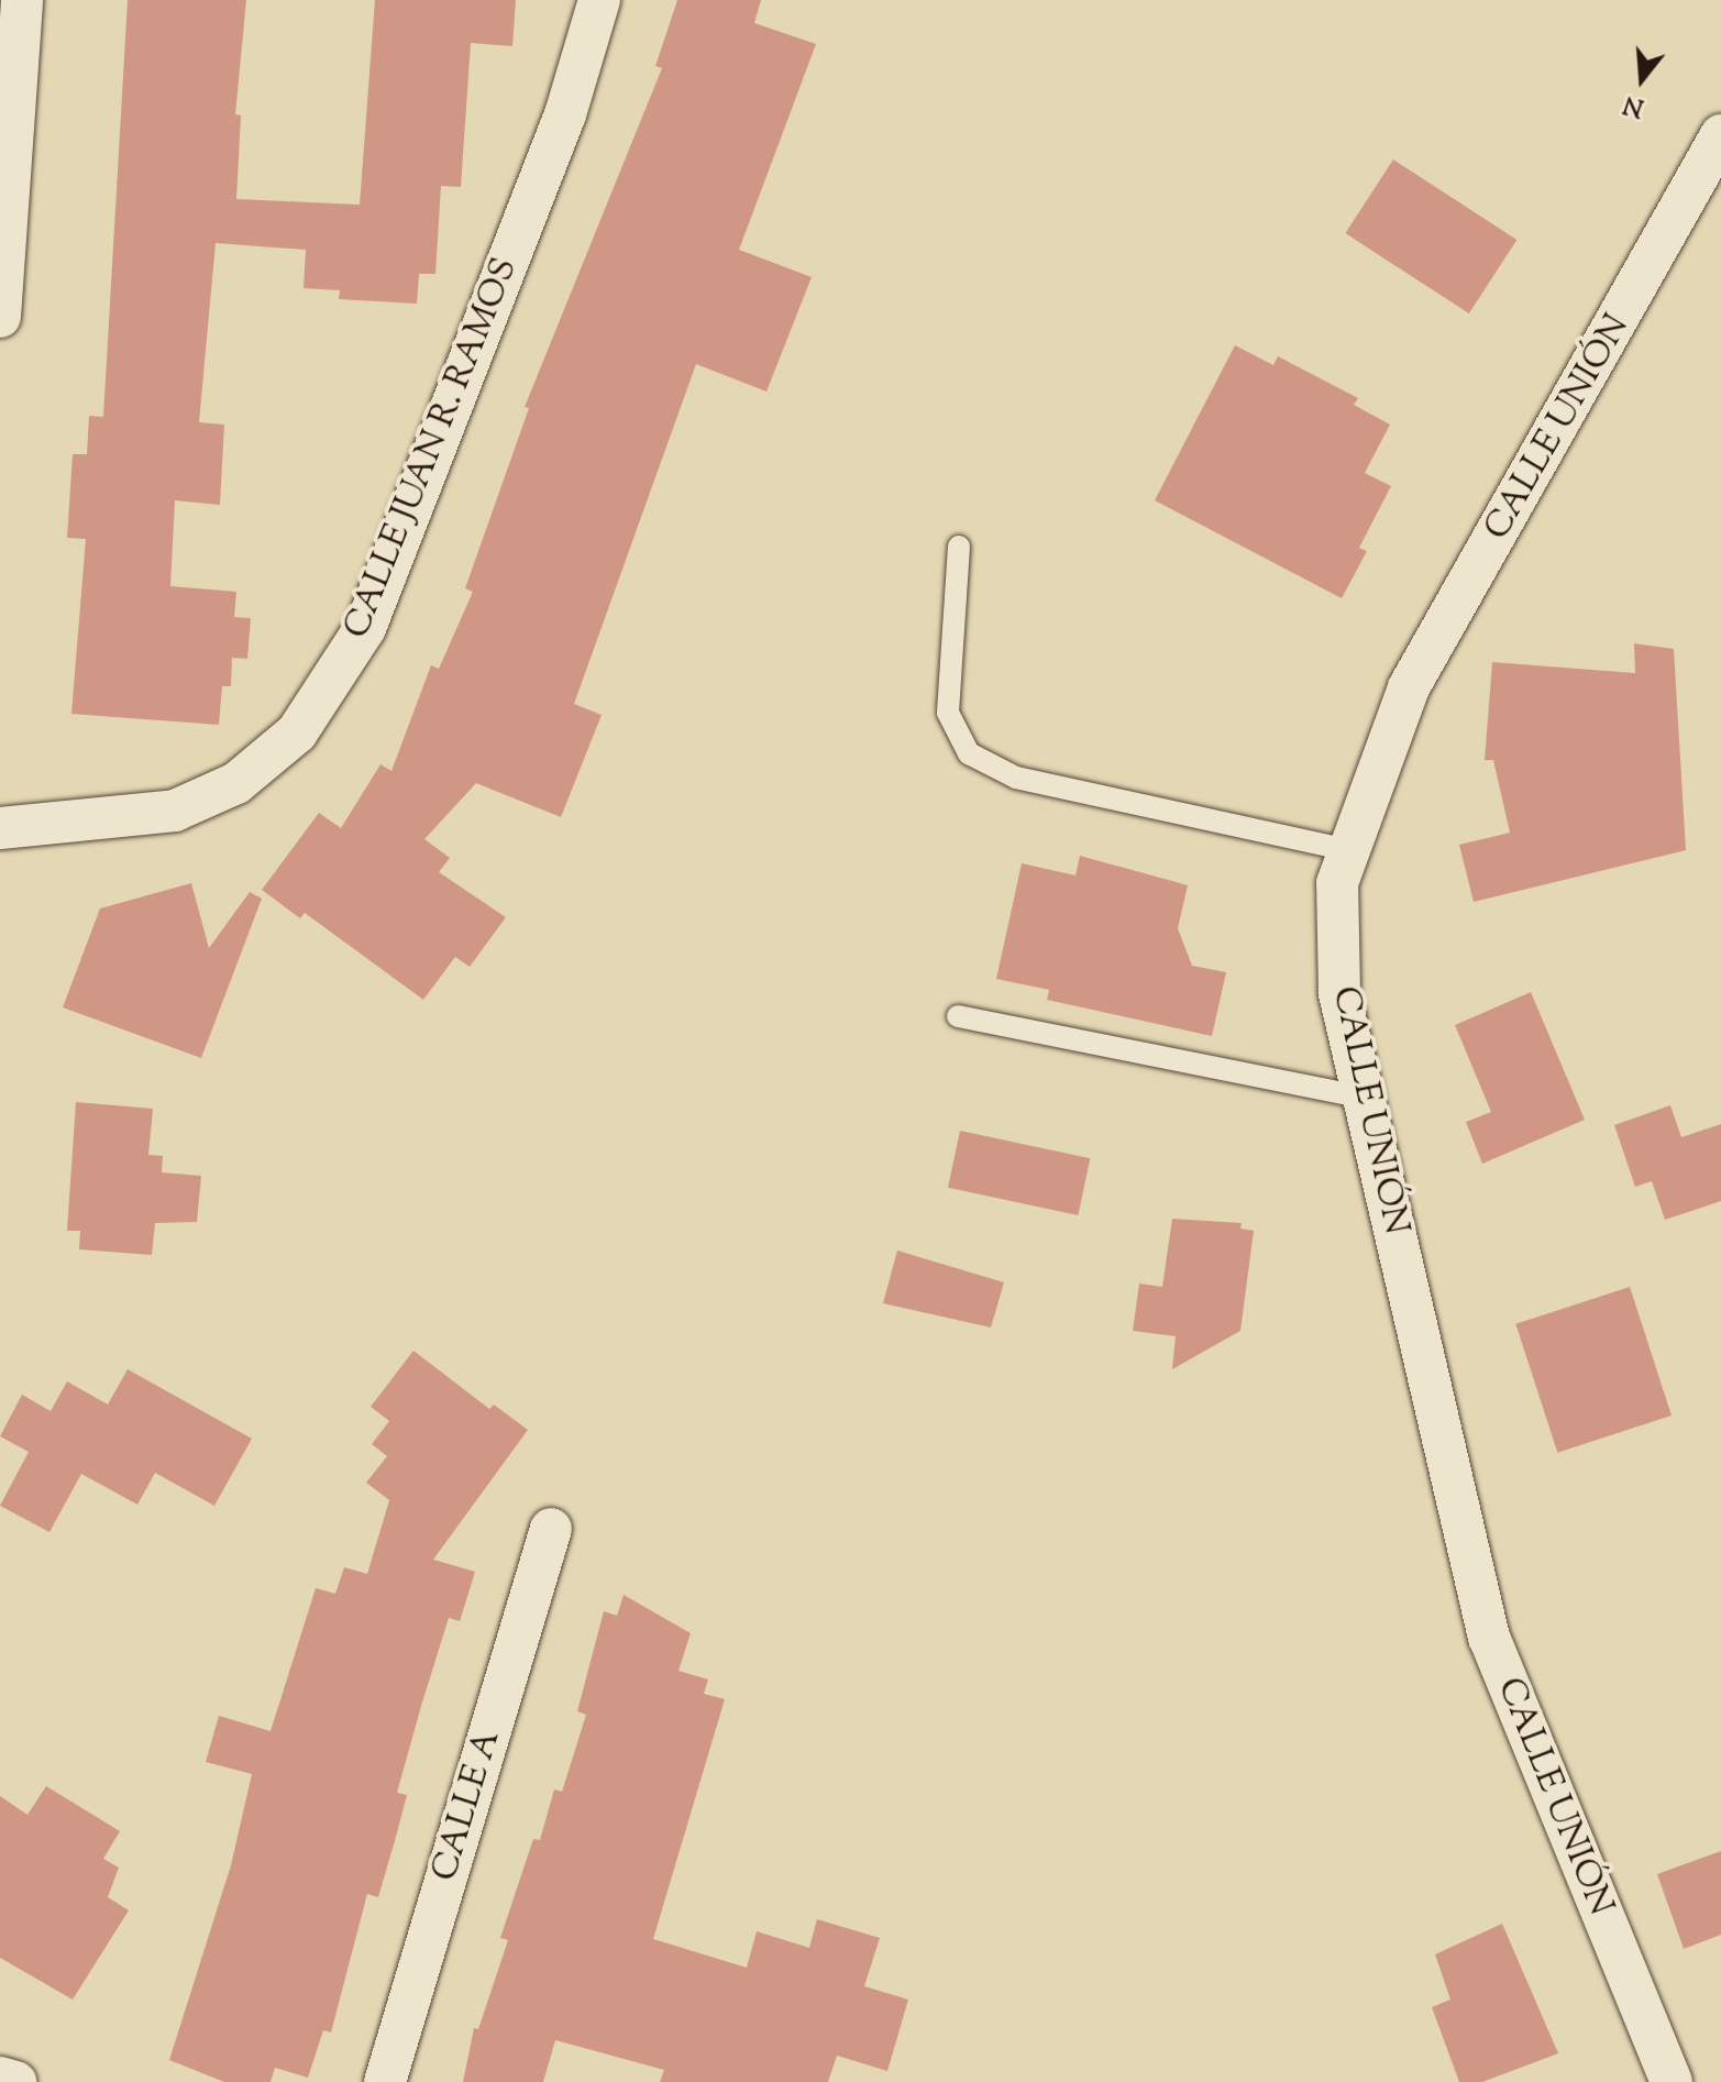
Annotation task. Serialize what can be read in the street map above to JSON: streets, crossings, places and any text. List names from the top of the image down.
{
  "streets": {
    "street": ["CALLE UNIÓN", "CALLE JUAN R. RAMOS", "CALLE A"]
  },
  "north": "bottom"
}
